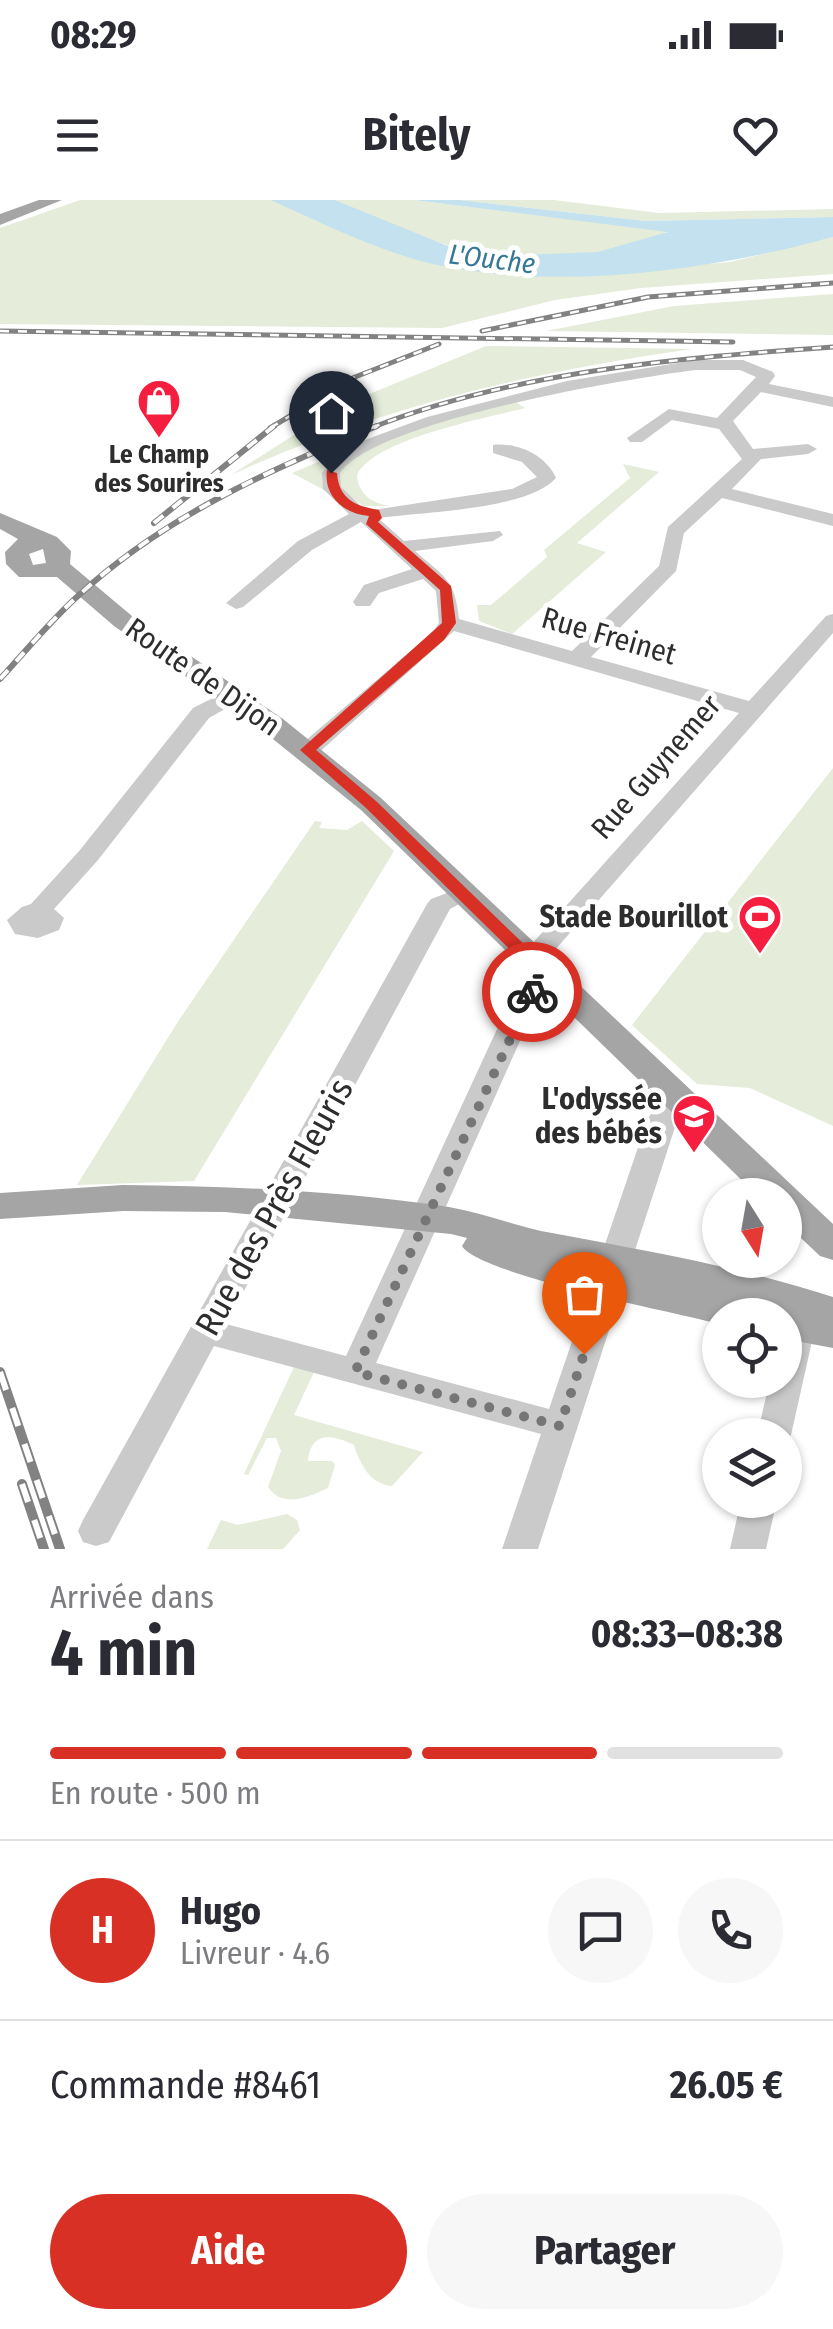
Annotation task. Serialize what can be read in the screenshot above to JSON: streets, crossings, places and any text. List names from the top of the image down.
{
  "streets": {
    "main road": ["Route de Dijon"],
    "street": ["Rue Freinet", "Rue Guynemer", "Rue des Près Fleuris"]
  },
  "crossings": [
    ["Rue Freinet", "Rue Guynemer"],
    ["Route de Dijon", "Rue Guynemer"],
    ["Route de Dijon", "Rue des Près Fleuris"]
  ],
  "water": ["L'Ouche"],
  "places": {
    "shop": ["Le Champ des Sourires"],
    "sports": ["Stade Bourillot"],
    "school or university": ["L'odyssée des bébés"]
  },
  "north": "bottom",
  "page": {
    "status": "08:29",
    "header": "Bitely",
    "heading": ["4 min", "Arrivée dans", "08:33–08:38"],
    "panel": [
      "Hugo",
      "Livreur · 4.6",
      "Commande #8461",
      "26.05 €"
    ],
    "bar": "En route · 500 m",
    "round": "H",
    "buttons": ["Aide", "Partager"]
  }
}
